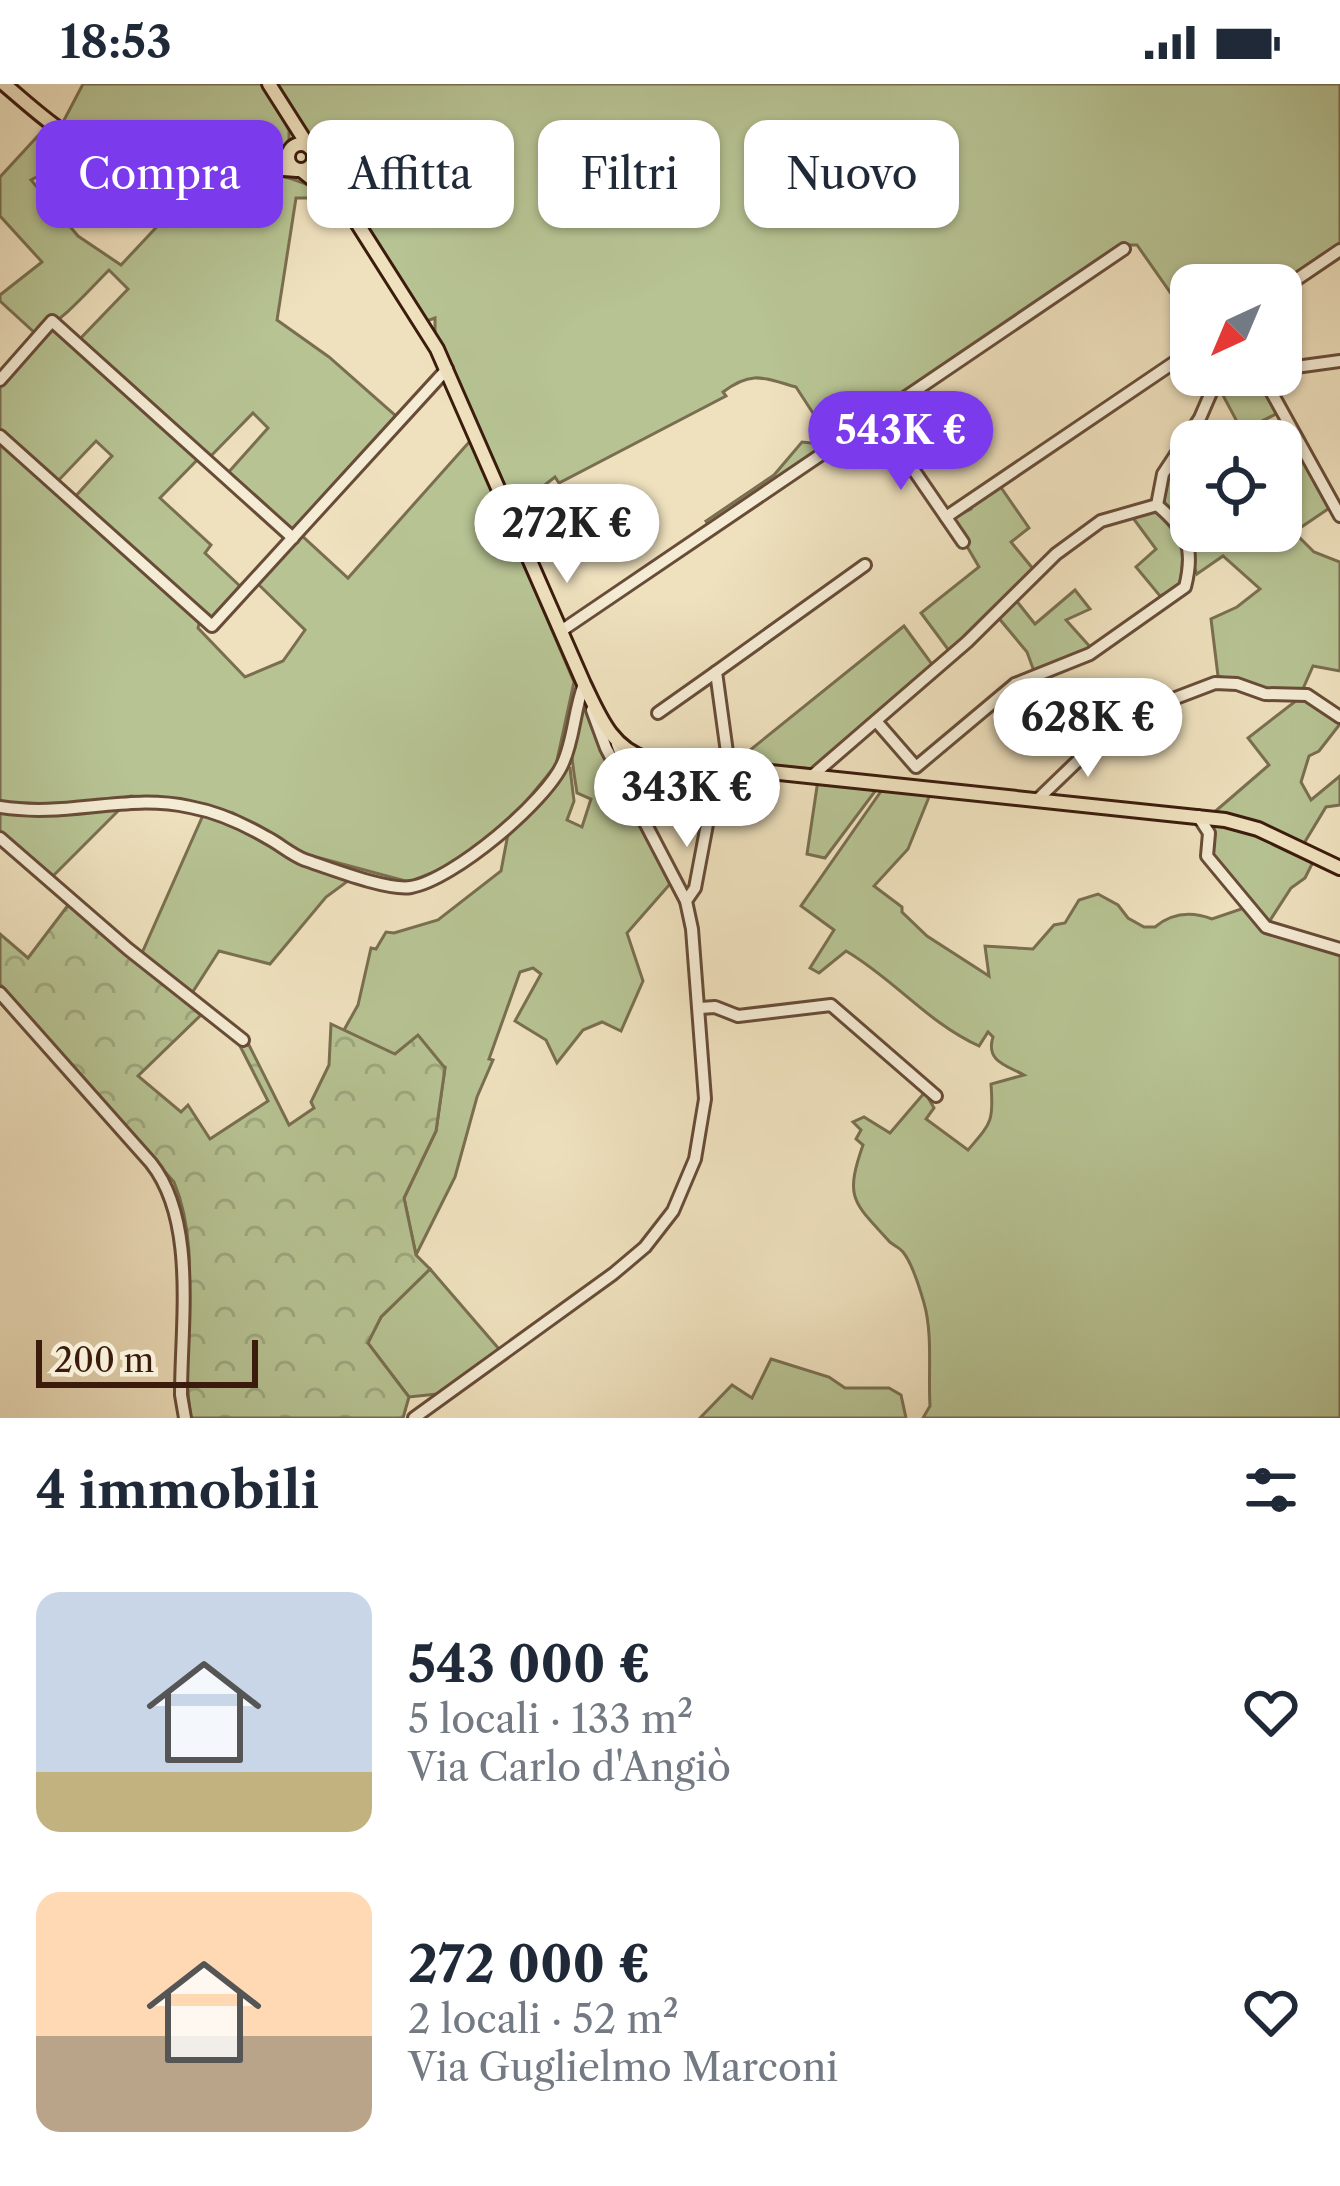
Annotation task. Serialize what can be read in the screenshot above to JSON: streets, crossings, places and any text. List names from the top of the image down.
{
  "scale_bar": "200 m",
  "north": "bottom left",
  "page": {
    "status": "18:53",
    "chip": [
      "Compra",
      "Affitta",
      "Filtri",
      "Nuovo"
    ],
    "price": [
      "543K €",
      "272K €",
      "628K €",
      "343K €"
    ],
    "scale": "200 m",
    "heading": "4 immobili",
    "list": [
      {
        "name": "543 000 €",
        "note": "5 locali · 133 m² · Via Carlo d'Angiò"
      },
      {
        "name": "272 000 €",
        "note": "2 locali · 52 m² · Via Guglielmo Marconi"
      }
    ]
  }
}
